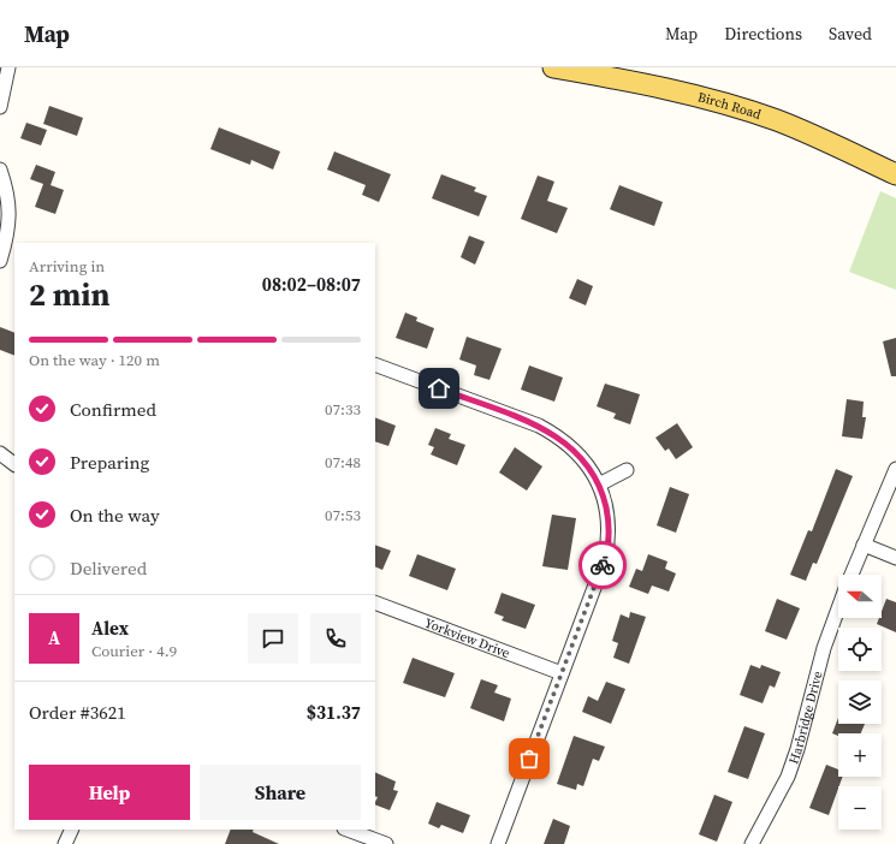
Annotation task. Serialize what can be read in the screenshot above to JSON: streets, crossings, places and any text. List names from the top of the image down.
{
  "streets": {
    "main road": ["Birch Road"],
    "street": ["Yorkview Drive", "Harbridge Drive"]
  },
  "north": "left",
  "page": {
    "header": "Map",
    "nav": ["Map", "Directions", "Saved"],
    "heading": ["2 min", "Arriving in", "08:02–08:07"],
    "panel": [
      "Alex",
      "Courier · 4.9",
      "Order #3621",
      "$31.37"
    ],
    "bar": "On the way · 120 m",
    "list": [
      ["Confirmed", "07:33"],
      ["Preparing", "07:48"],
      ["On the way", "07:53"],
      "Delivered"
    ],
    "map_buttons": ["+", "−"],
    "round": "A",
    "buttons": ["Help", "Share"]
  }
}
